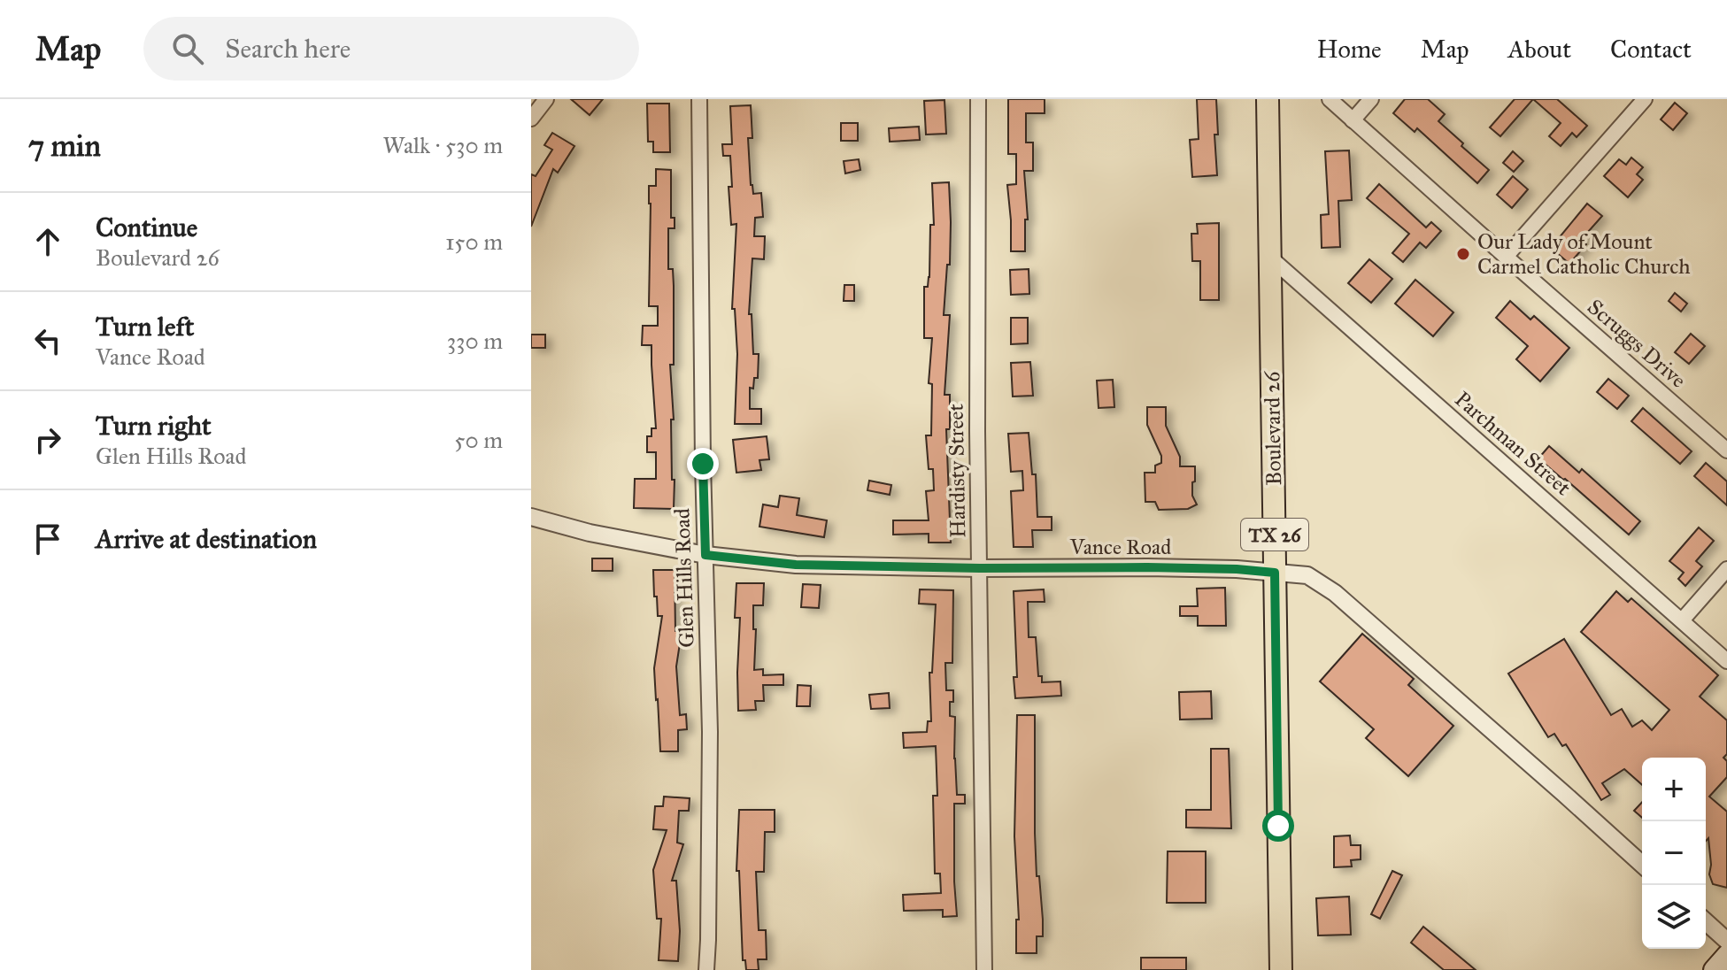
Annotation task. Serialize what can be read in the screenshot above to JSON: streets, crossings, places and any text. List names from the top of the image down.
{
  "streets": {
    "main road": ["Boulevard 26", "TX 26"],
    "street": [
      "Scruggs Drive",
      "Parchman Street",
      "Hardisty Street",
      "Vance Road",
      "Glen Hills Road"
    ]
  },
  "crossings": [
    ["Boulevard 26", "Parchman Street"],
    ["Boulevard 26", "Vance Road"],
    ["Hardisty Street", "Vance Road"],
    ["Vance Road", "Glen Hills Road"]
  ],
  "places": ["Our Lady of Mount Carmel Catholic Church"],
  "page": {
    "header": "Map",
    "search": "Search here",
    "nav": [
      "Home",
      "Map",
      "About",
      "Contact"
    ],
    "heading": ["7 min", "Walk · 530 m"],
    "list": [
      ["Continue", "Boulevard 26", "150 m"],
      ["Turn left", "Vance Road", "330 m"],
      ["Turn right", "Glen Hills Road", "50 m"],
      "Arrive at destination"
    ],
    "map_buttons": ["+", "−"]
  }
}
